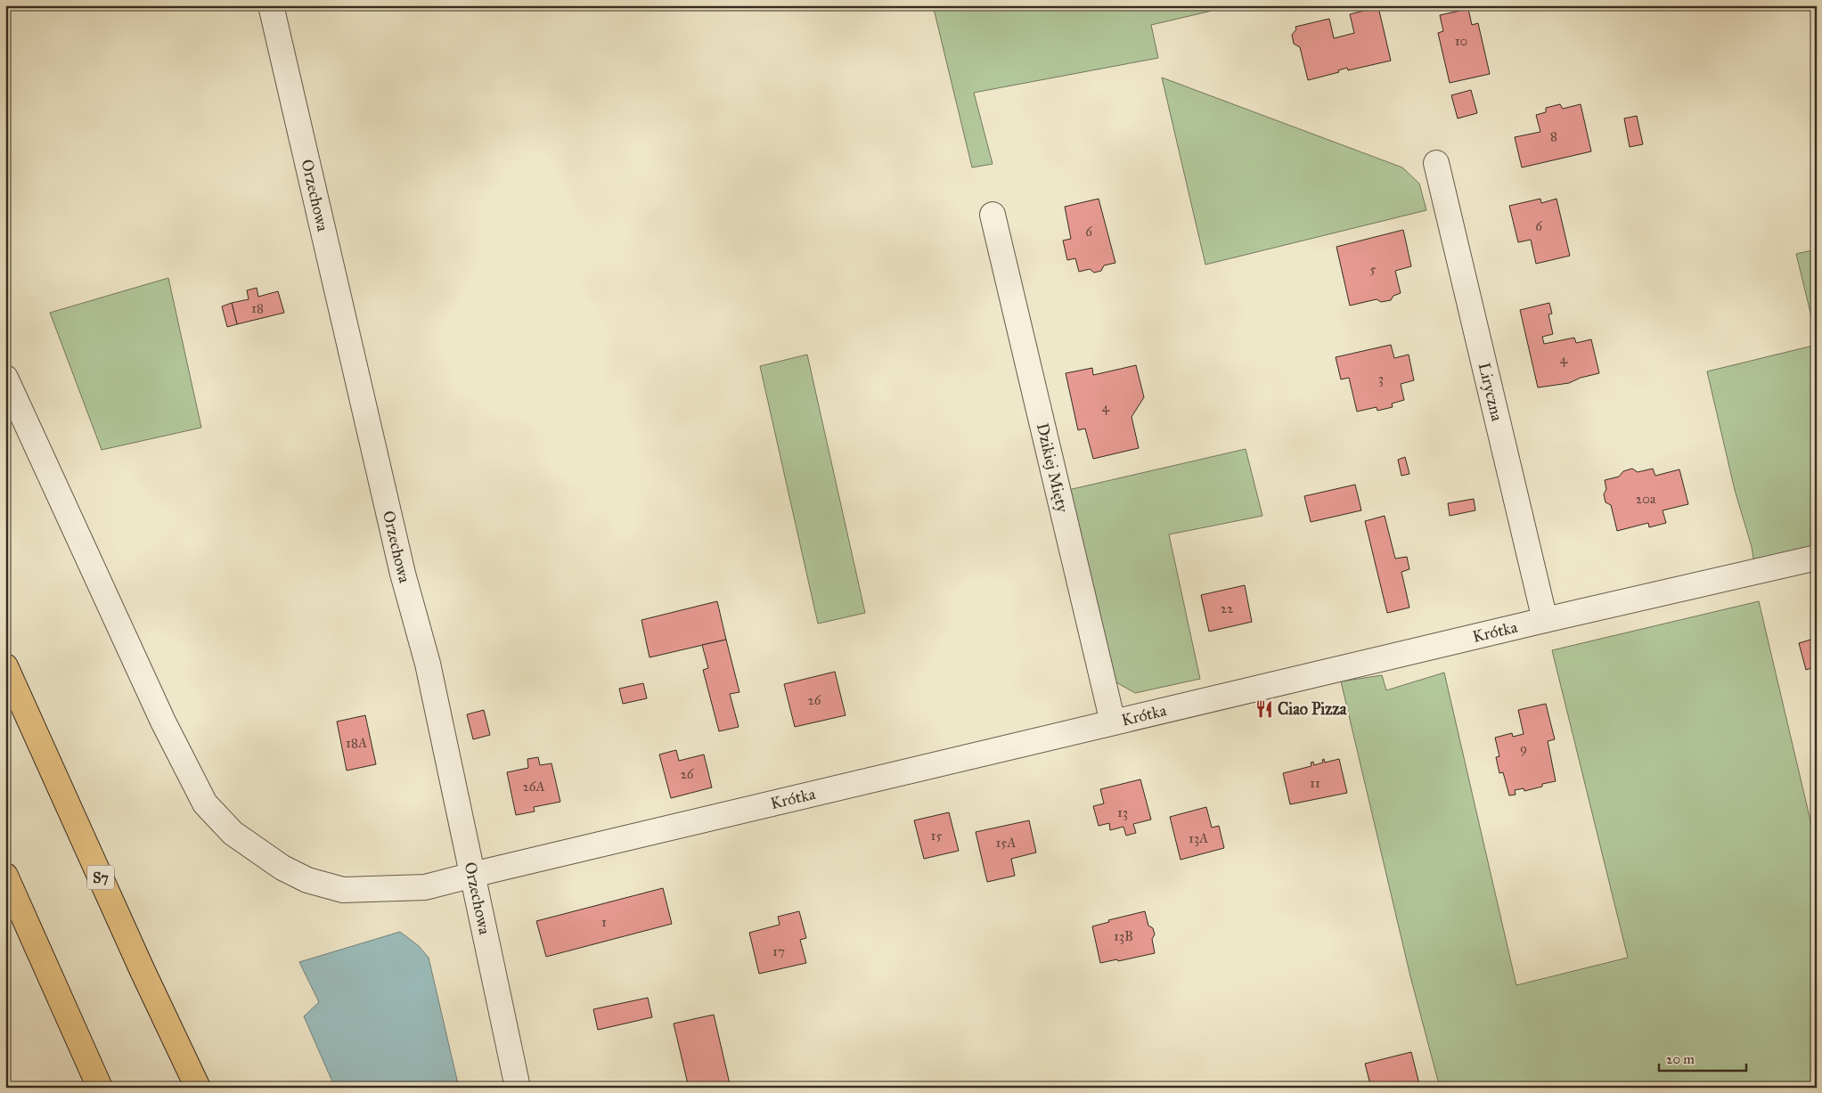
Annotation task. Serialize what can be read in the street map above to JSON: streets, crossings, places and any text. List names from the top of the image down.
{
  "streets": {
    "highway": ["S7"],
    "street": [
      "Orzechowa",
      "Liryczna",
      "Dzikiej Mięty",
      "Krótka"
    ]
  },
  "crossings": [
    ["Orzechowa", "Krótka"],
    ["Liryczna", "Krótka"],
    ["Dzikiej Mięty", "Krótka"]
  ],
  "places": {
    "restaurant": ["Ciao Pizza"]
  },
  "house_numbers": [
    "10",
    "8",
    "6",
    "6",
    "5",
    "18",
    "4",
    "3",
    "4",
    "20a",
    "22",
    "26",
    "18A",
    "9",
    "26",
    "11",
    "26A",
    "13",
    "15",
    "13A",
    "15A",
    "1",
    "13B",
    "17"
  ],
  "scale_bar": "20 m"
}
